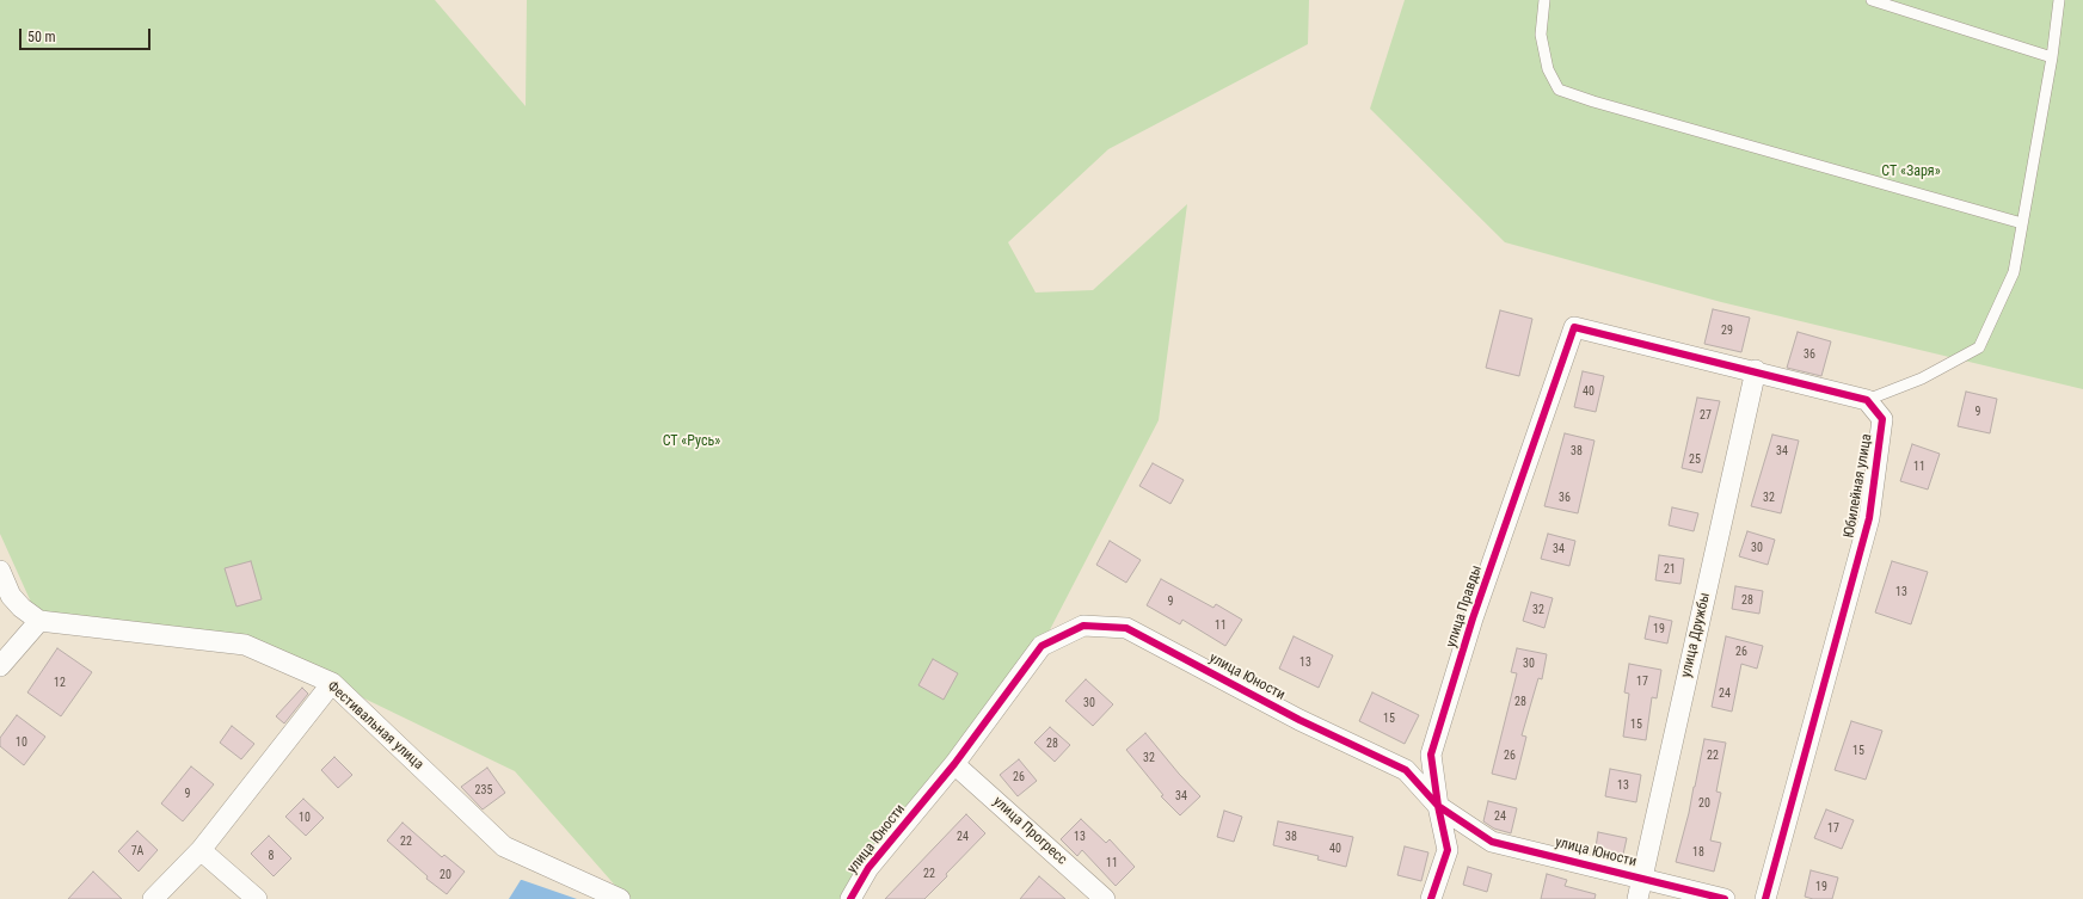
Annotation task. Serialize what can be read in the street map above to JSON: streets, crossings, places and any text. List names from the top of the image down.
{
  "streets": {
    "street": [
      "Юбилейная улица",
      "улица Правды",
      "улица Дружбы",
      "улица Юности",
      "Фестивальная улица",
      "улица Прогресс"
    ]
  },
  "crossings": [
    ["улица Правды", "улица Дружбы"],
    ["улица Правды", "улица Юности"],
    ["улица Дружбы", "улица Юности"],
    ["улица Юности", "улица Прогресс"]
  ],
  "parks": ["СТ «Заря»", "СТ «Русь»"],
  "house_numbers": [
    "29",
    "36",
    "40",
    "9",
    "27",
    "38",
    "34",
    "25",
    "11",
    "36",
    "32",
    "30",
    "34",
    "21",
    "13",
    "28",
    "9",
    "32",
    "11",
    "19",
    "26",
    "13",
    "30",
    "17",
    "12",
    "24",
    "28",
    "30",
    "15",
    "15",
    "10",
    "28",
    "15",
    "26",
    "22",
    "32",
    "26",
    "13",
    "235",
    "9",
    "34",
    "20",
    "24",
    "10",
    "17",
    "24",
    "13",
    "38",
    "22",
    "40",
    "7А",
    "18",
    "8",
    "11",
    "22",
    "20",
    "19"
  ],
  "scale_bar": "50 m"
}
